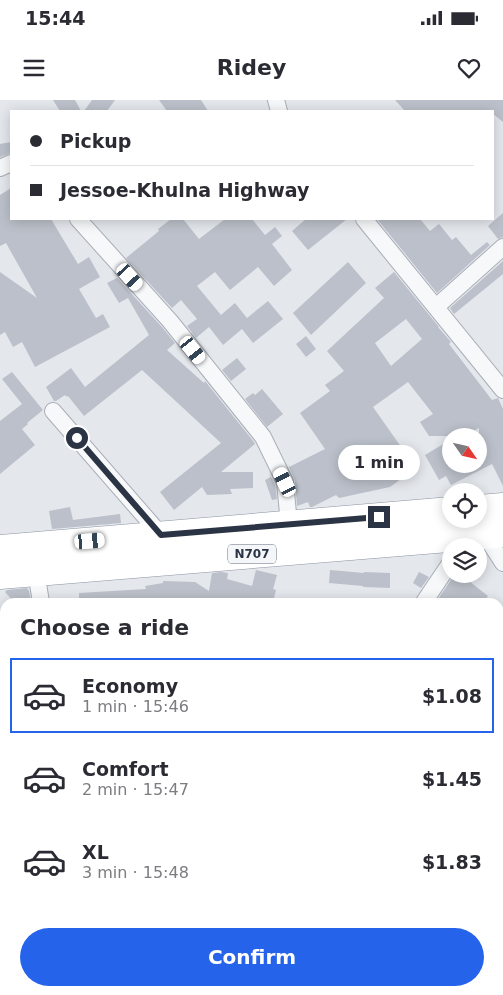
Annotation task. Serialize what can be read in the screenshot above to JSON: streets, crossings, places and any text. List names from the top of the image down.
{
  "streets": {
    "highway": ["N707"]
  },
  "north": "bottom right",
  "page": {
    "status": "15:44",
    "header": "Ridey",
    "banner": ["Pickup", "Jessoe-Khulna Highway"],
    "bubble": "1 min",
    "heading": "Choose a ride",
    "list": [
      {
        "name": "Economy",
        "note": "1 min · 15:46",
        "value": "$1.08"
      },
      {
        "name": "Comfort",
        "note": "2 min · 15:47",
        "value": "$1.45"
      },
      {
        "name": "XL",
        "note": "3 min · 15:48",
        "value": "$1.83"
      }
    ],
    "buttons": "Confirm"
  }
}
